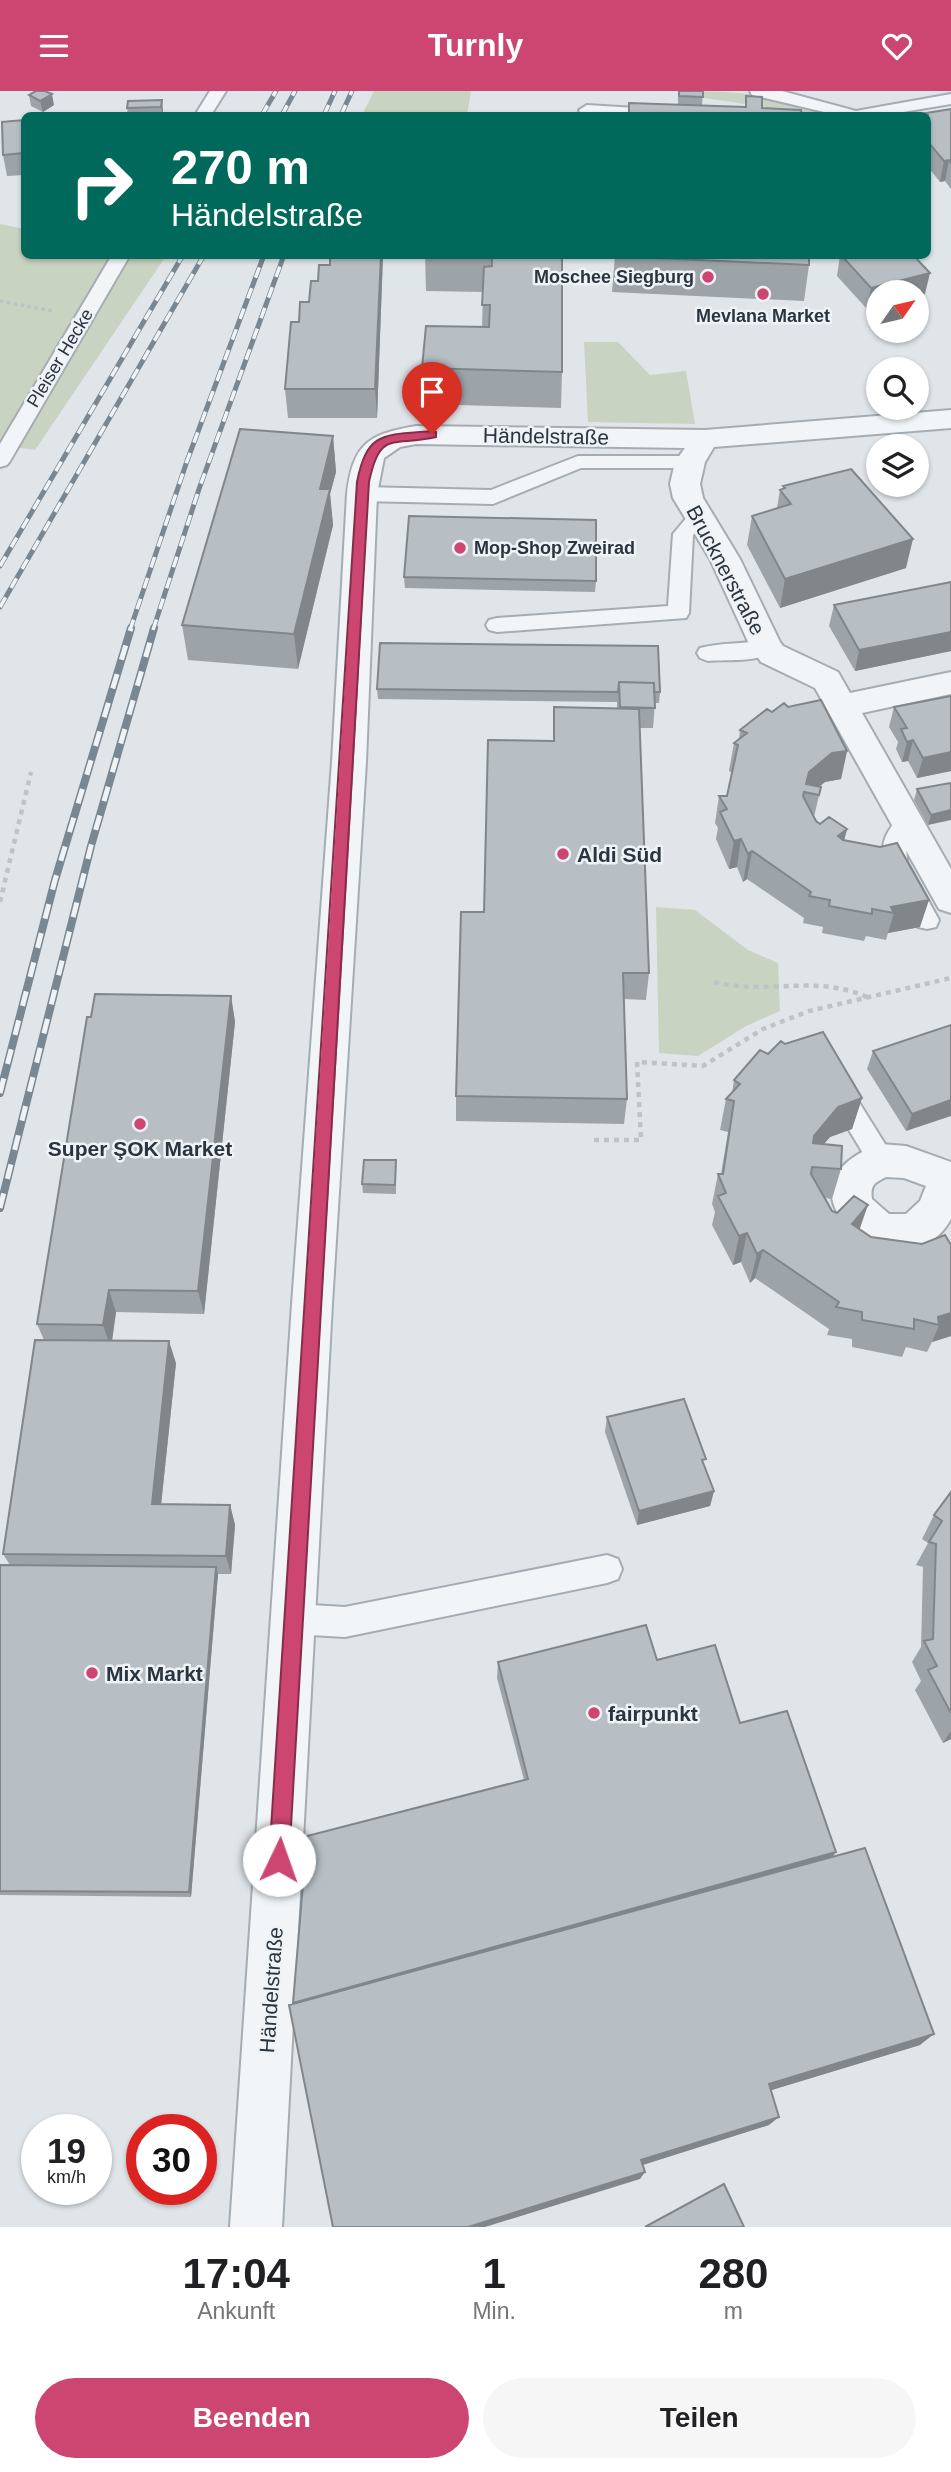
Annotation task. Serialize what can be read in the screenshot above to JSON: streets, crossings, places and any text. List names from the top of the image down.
{
  "streets": {
    "street": ["Händelstraße", "Brucknerstraße"],
    "lane": ["Pleiser Hecke"]
  },
  "crossings": [
    ["Händelstraße", "Brucknerstraße"]
  ],
  "places": [
    "Moschee Siegburg",
    "Mevlana Market",
    "Mop-Shop Zweirad",
    "Aldi Süd",
    "Super ŞOK Market",
    "Mix Markt",
    "fairpunkt"
  ],
  "north": "top right",
  "page": {
    "header": "Turnly",
    "turn": ["270 m", "Händelstraße"],
    "speed": "19 km/h",
    "limit": "30",
    "eta": [
      "17:04",
      "Ankunft",
      "1",
      "Min.",
      "280",
      "m"
    ],
    "buttons": ["Beenden", "Teilen"]
  }
}
